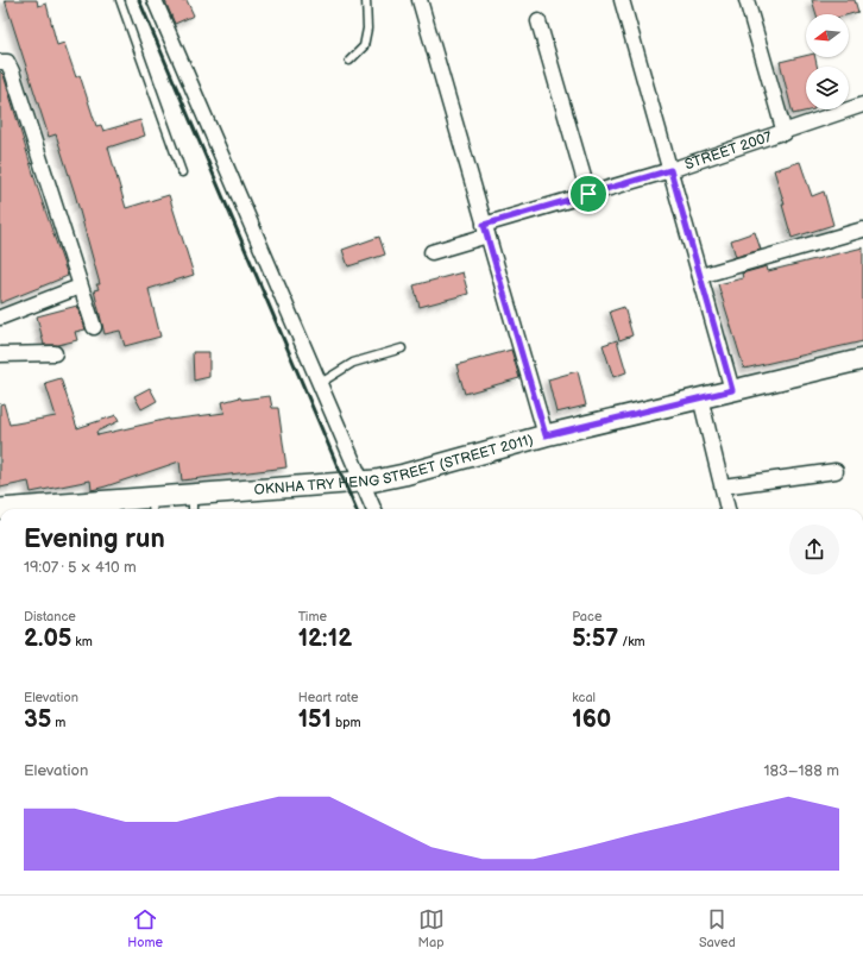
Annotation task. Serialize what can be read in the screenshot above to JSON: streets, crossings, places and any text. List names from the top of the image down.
{
  "streets": {
    "main road": ["OKNHA TRY HENG STREET (STREET 2011)"],
    "street": ["STREET 2007"]
  },
  "north": "left",
  "page": {
    "heading": ["Evening run", "19:07 · 5 × 410 m"],
    "stats": [
      ["Distance", "2.05 km"],
      ["Time", "12:12"],
      ["Pace", "5:57 /km"],
      ["Elevation", "35 m"],
      ["Heart rate", "151 bpm"],
      ["kcal", "160"]
    ],
    "chart": ["Elevation", "183–188 m"],
    "tabs": ["Home", "Map", "Saved"]
  }
}
